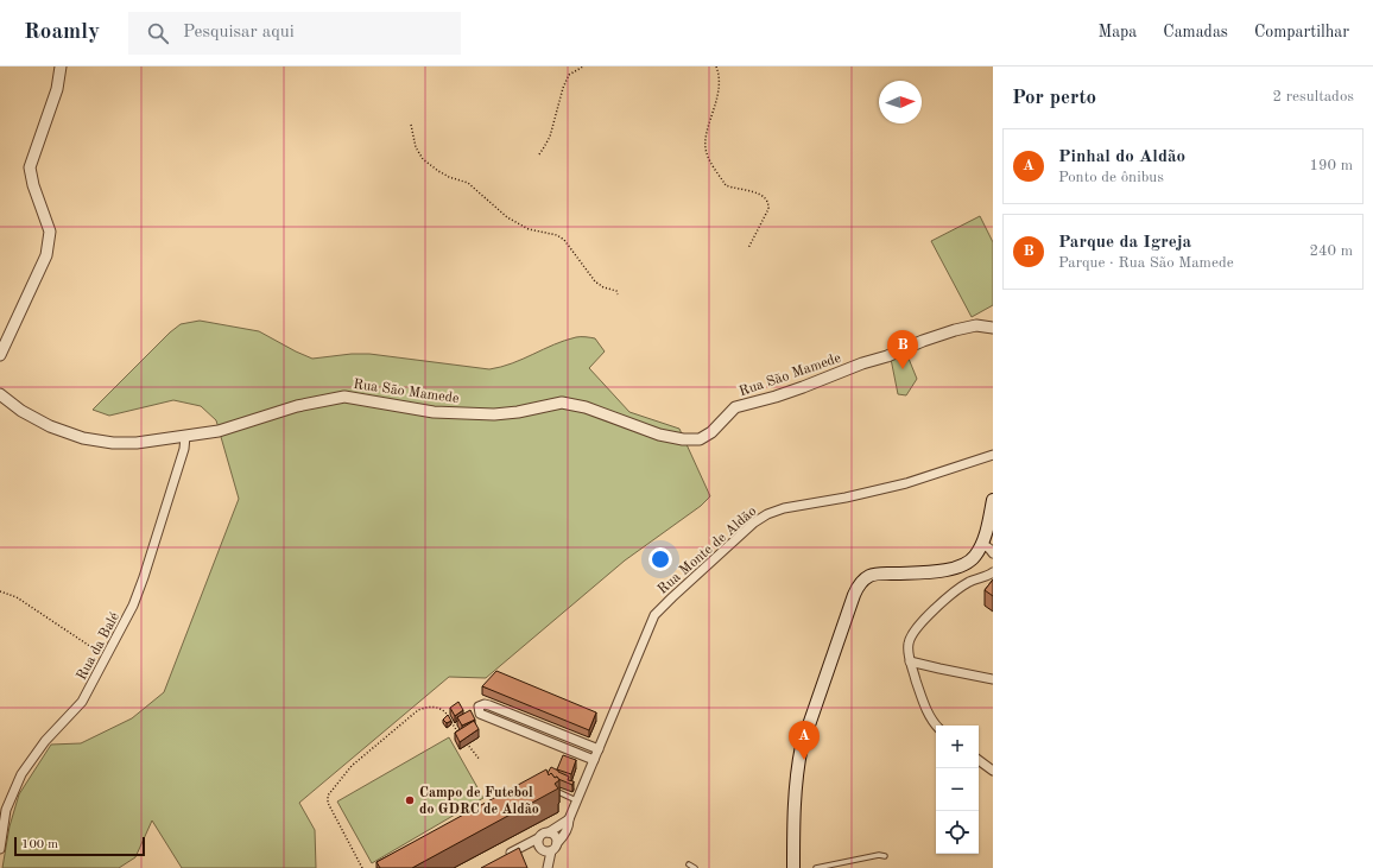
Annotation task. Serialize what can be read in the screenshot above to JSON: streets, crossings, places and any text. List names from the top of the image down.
{
  "streets": {
    "street": ["Rua São Mamede", "Rua Monte de Aldão", "Rua da Balé"]
  },
  "crossings": [
    ["Rua São Mamede", "Rua da Balé"]
  ],
  "places": ["Campo de Futebol do GDRC de Aldão"],
  "scale_bar": "100 m",
  "north": "right",
  "page": {
    "header": "Roamly",
    "search": "Pesquisar aqui",
    "nav": ["Mapa", "Camadas", "Compartilhar"],
    "heading": ["Por perto", "2 resultados"],
    "list": [
      {
        "mark": "A",
        "name": "Pinhal do Aldão",
        "note": "Ponto de ônibus",
        "value": "190 m"
      },
      {
        "mark": "B",
        "name": "Parque da Igreja",
        "note": "Parque · Rua São Mamede",
        "value": "240 m"
      }
    ],
    "pins": ["B", "A"],
    "map_buttons": ["+", "−"],
    "scale": "100 m"
  }
}
